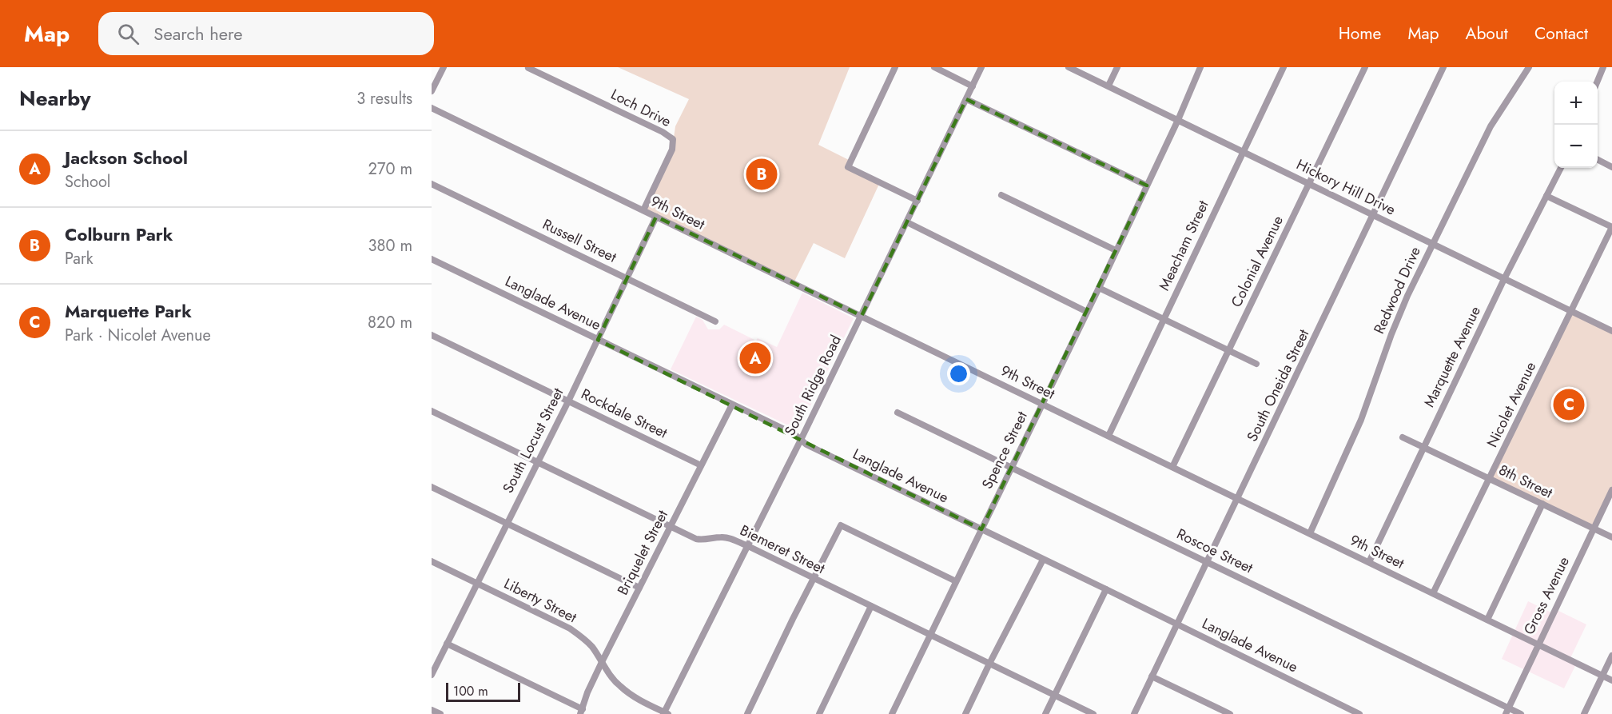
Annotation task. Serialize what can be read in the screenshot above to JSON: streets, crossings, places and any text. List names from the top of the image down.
{
  "streets": {
    "street": [
      "Loch Drive",
      "Hickory Hill Drive",
      "9th Street",
      "Russell Street",
      "Meacham Street",
      "Colonial Avenue",
      "Redwood Drive",
      "Langlade Avenue",
      "Marquette Avenue",
      "South Ridge Road",
      "South Oneida Street",
      "Nicolet Avenue",
      "Rockdale Street",
      "South Locust Street",
      "Spence Street",
      "8th Street",
      "Biemeret Street",
      "Roscoe Street",
      "Briquelet Street",
      "Gross Avenue",
      "Liberty Street"
    ]
  },
  "crossings": [
    ["Loch Drive", "9th Street"],
    ["Hickory Hill Drive", "Meacham Street"],
    ["Hickory Hill Drive", "Colonial Avenue"],
    ["Hickory Hill Drive", "Redwood Drive"],
    ["Hickory Hill Drive", "Marquette Avenue"],
    ["Hickory Hill Drive", "South Oneida Street"],
    ["Hickory Hill Drive", "Nicolet Avenue"],
    ["Hickory Hill Drive", "Spence Street"],
    ["9th Street", "Meacham Street"],
    ["9th Street", "Colonial Avenue"],
    ["9th Street", "Redwood Drive"],
    ["9th Street", "Marquette Avenue"],
    ["9th Street", "South Ridge Road"],
    ["9th Street", "South Oneida Street"],
    ["9th Street", "Nicolet Avenue"],
    ["9th Street", "South Locust Street"],
    ["9th Street", "Spence Street"],
    ["9th Street", "Gross Avenue"],
    ["Russell Street", "South Locust Street"],
    ["Langlade Avenue", "South Ridge Road"],
    ["Langlade Avenue", "South Oneida Street"],
    ["Langlade Avenue", "South Locust Street"],
    ["Langlade Avenue", "Spence Street"],
    ["Langlade Avenue", "Briquelet Street"],
    ["Marquette Avenue", "8th Street"],
    ["South Ridge Road", "Biemeret Street"],
    ["South Ridge Road", "Liberty Street"],
    ["South Oneida Street", "Roscoe Street"],
    ["Nicolet Avenue", "8th Street"],
    ["Rockdale Street", "South Locust Street"],
    ["Rockdale Street", "Briquelet Street"],
    ["South Locust Street", "Biemeret Street"],
    ["South Locust Street", "Liberty Street"],
    ["Spence Street", "Biemeret Street"],
    ["Spence Street", "Roscoe Street"],
    ["8th Street", "Gross Avenue"],
    ["Biemeret Street", "Briquelet Street"],
    ["Roscoe Street", "Gross Avenue"],
    ["Briquelet Street", "Liberty Street"]
  ],
  "scale_bar": "100 m",
  "page": {
    "header": "Map",
    "search": "Search here",
    "nav": [
      "Home",
      "Map",
      "About",
      "Contact"
    ],
    "heading": ["Nearby", "3 results"],
    "map_buttons": ["+", "−"],
    "list": [
      {
        "mark": "A",
        "name": "Jackson School",
        "note": "School",
        "value": "270 m"
      },
      {
        "mark": "B",
        "name": "Colburn Park",
        "note": "Park",
        "value": "380 m"
      },
      {
        "mark": "C",
        "name": "Marquette Park",
        "note": "Park · Nicolet Avenue",
        "value": "820 m"
      }
    ],
    "pins": ["B", "A", "C"],
    "scale": "100 m"
  }
}
